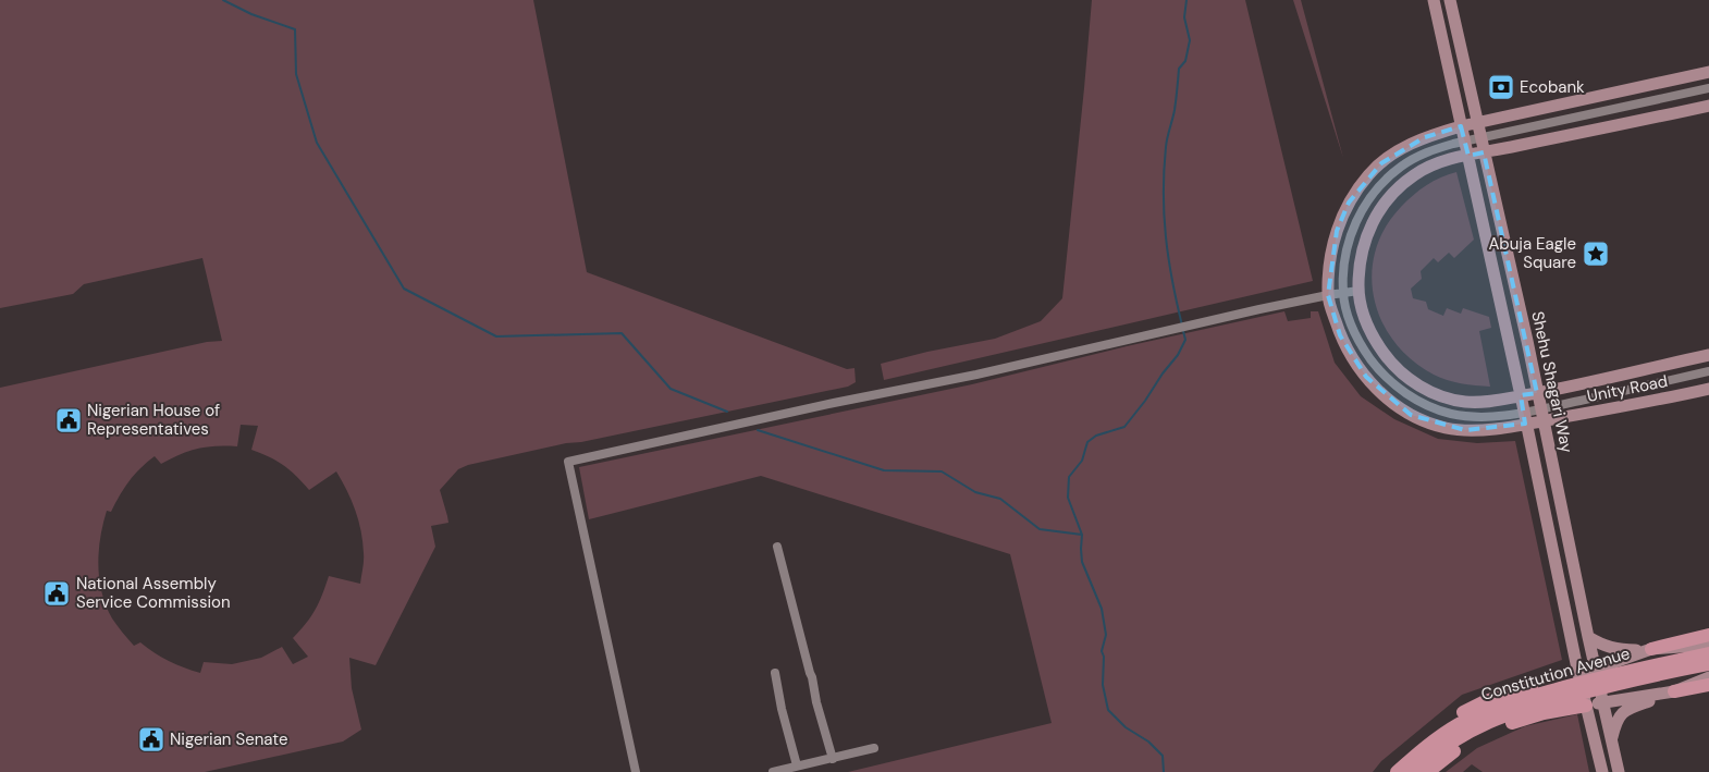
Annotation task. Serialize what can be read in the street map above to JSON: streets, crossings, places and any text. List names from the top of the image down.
{
  "streets": {
    "main road": ["Shehu Shagari Way", "Unity Road", "Constitution Avenue"]
  },
  "crossings": [
    ["Shehu Shagari Way", "Unity Road"],
    ["Shehu Shagari Way", "Constitution Avenue"]
  ],
  "places": {
    "bank": ["Ecobank"],
    "place": ["Abuja Eagle Square"],
    "public building": ["Nigerian House of Representatives", "National Assembly Service Commission", "Nigerian Senate"]
  }
}
